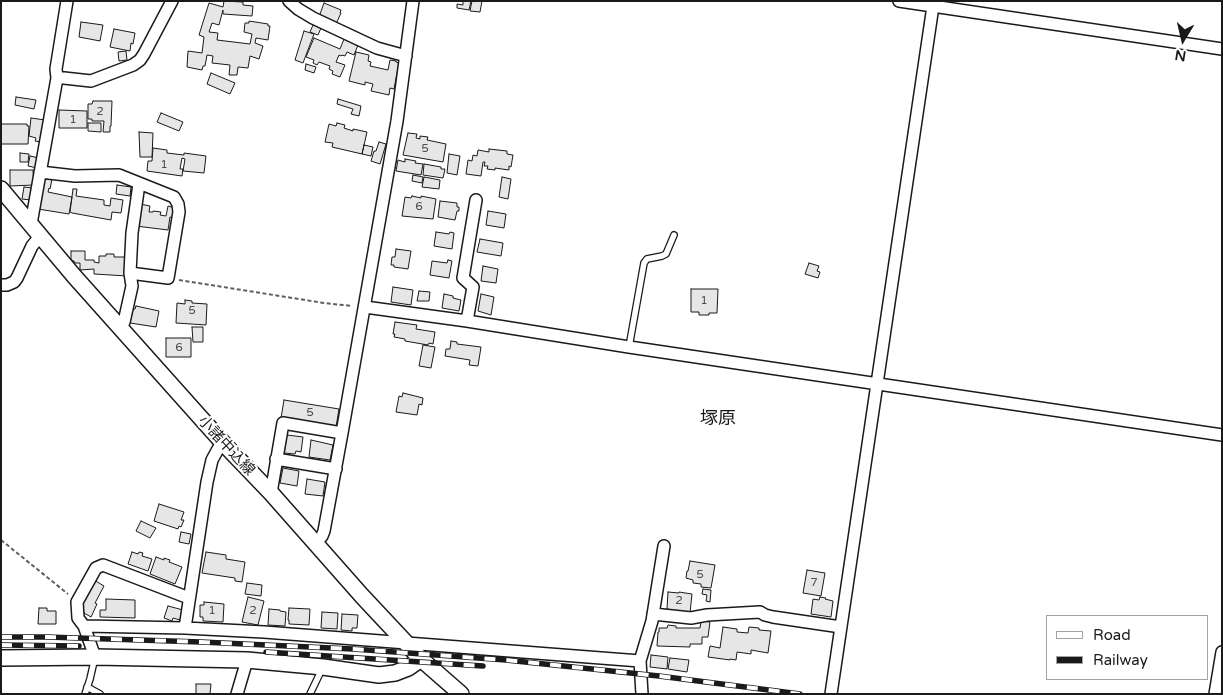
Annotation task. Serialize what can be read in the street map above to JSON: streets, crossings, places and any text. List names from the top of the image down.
{
  "streets": {
    "main road": ["小諸中込線"]
  },
  "districts": ["塚原"],
  "house_numbers": [
    "2",
    "1",
    "5",
    "1",
    "6",
    "1",
    "5",
    "6",
    "5",
    "5",
    "7",
    "2",
    "1",
    "2"
  ],
  "legend": ["Road", "Railway"],
  "north": "bottom"
}
